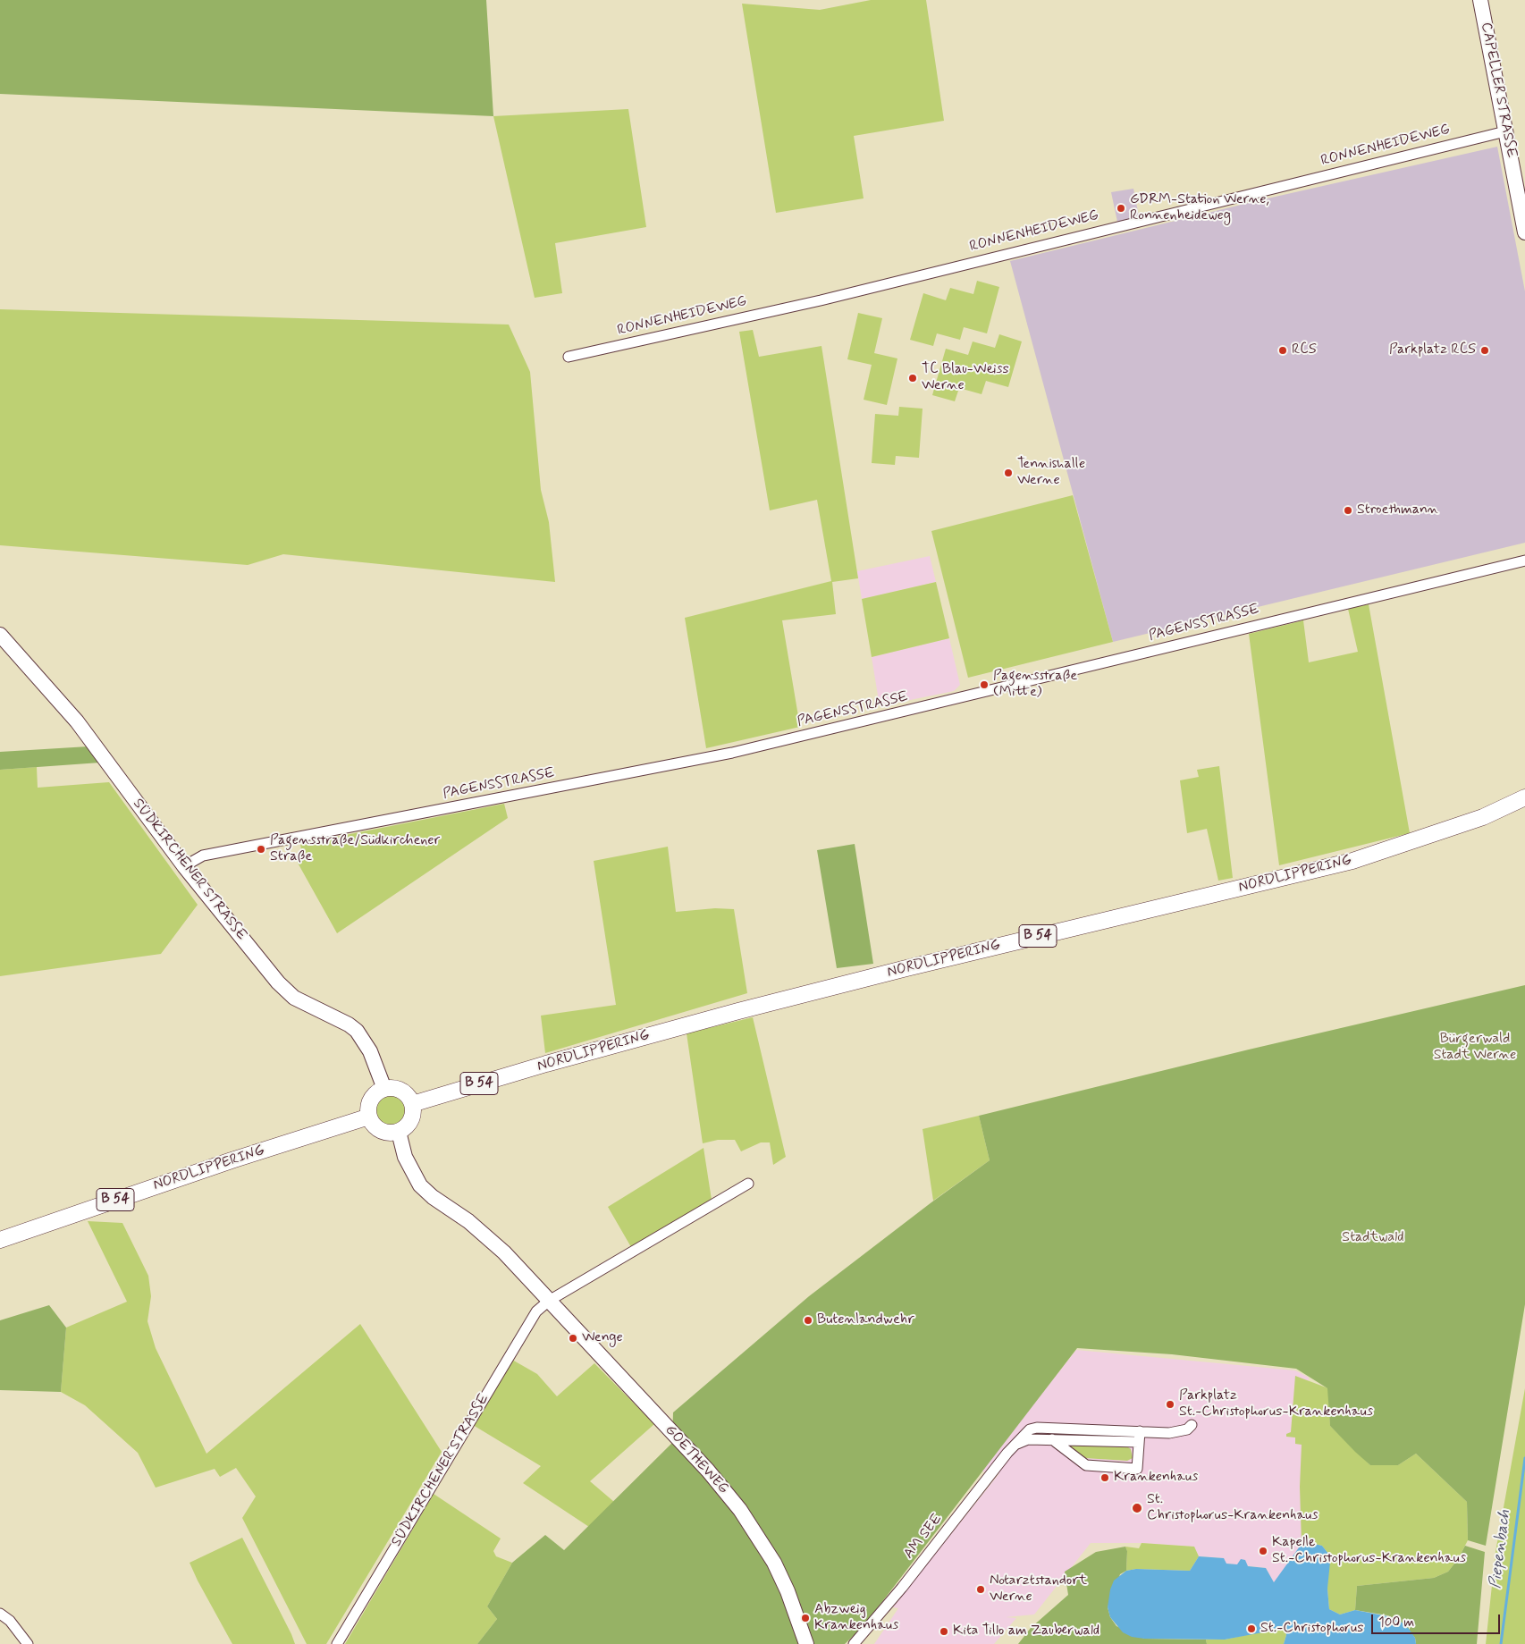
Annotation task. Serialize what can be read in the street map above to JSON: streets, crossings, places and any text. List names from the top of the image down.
{
  "streets": {
    "main road": ["NORDLIPPERING", "B 54"],
    "street": [
      "CAPELLER STRASSE",
      "RONNENHEIDEWEG",
      "PAGENSSTRASSE",
      "SÜDKIRCHENER STRASSE",
      "GOETHEWEG",
      "AM SEE"
    ]
  },
  "crossings": [
    ["CAPELLER STRASSE", "RONNENHEIDEWEG"],
    ["PAGENSSTRASSE", "SÜDKIRCHENER STRASSE"],
    ["SÜDKIRCHENER STRASSE", "NORDLIPPERING"],
    ["SÜDKIRCHENER STRASSE", "GOETHEWEG"]
  ],
  "water": ["Piepenbach"],
  "parks": ["Bürgerwald Stadt Werne", "Stadtwald"],
  "places": [
    "GDRM-Station Werne, Ronnenheideweg",
    "RCS",
    "Parkplatz RCS",
    "TC Blau-Weiss Werne",
    "Tennishalle Werne",
    "Stroethmann",
    "Pagensstraße (Mitte)",
    "Pagensstraße/Südkirchener Straße",
    "Butenlandwehr",
    "Wenge",
    "Parkplatz St.-Christophorus-Krankenhaus",
    "Krankenhaus",
    "St. Christophorus-Krankenhaus",
    "Kapelle St.-Christophorus-Krankenhaus",
    "Notarztstandort Werne",
    "Abzweig Krankenhaus",
    "St.-Christophorus",
    "Kita Tillo am Zauberwald"
  ],
  "scale_bar": "100 m"
}
